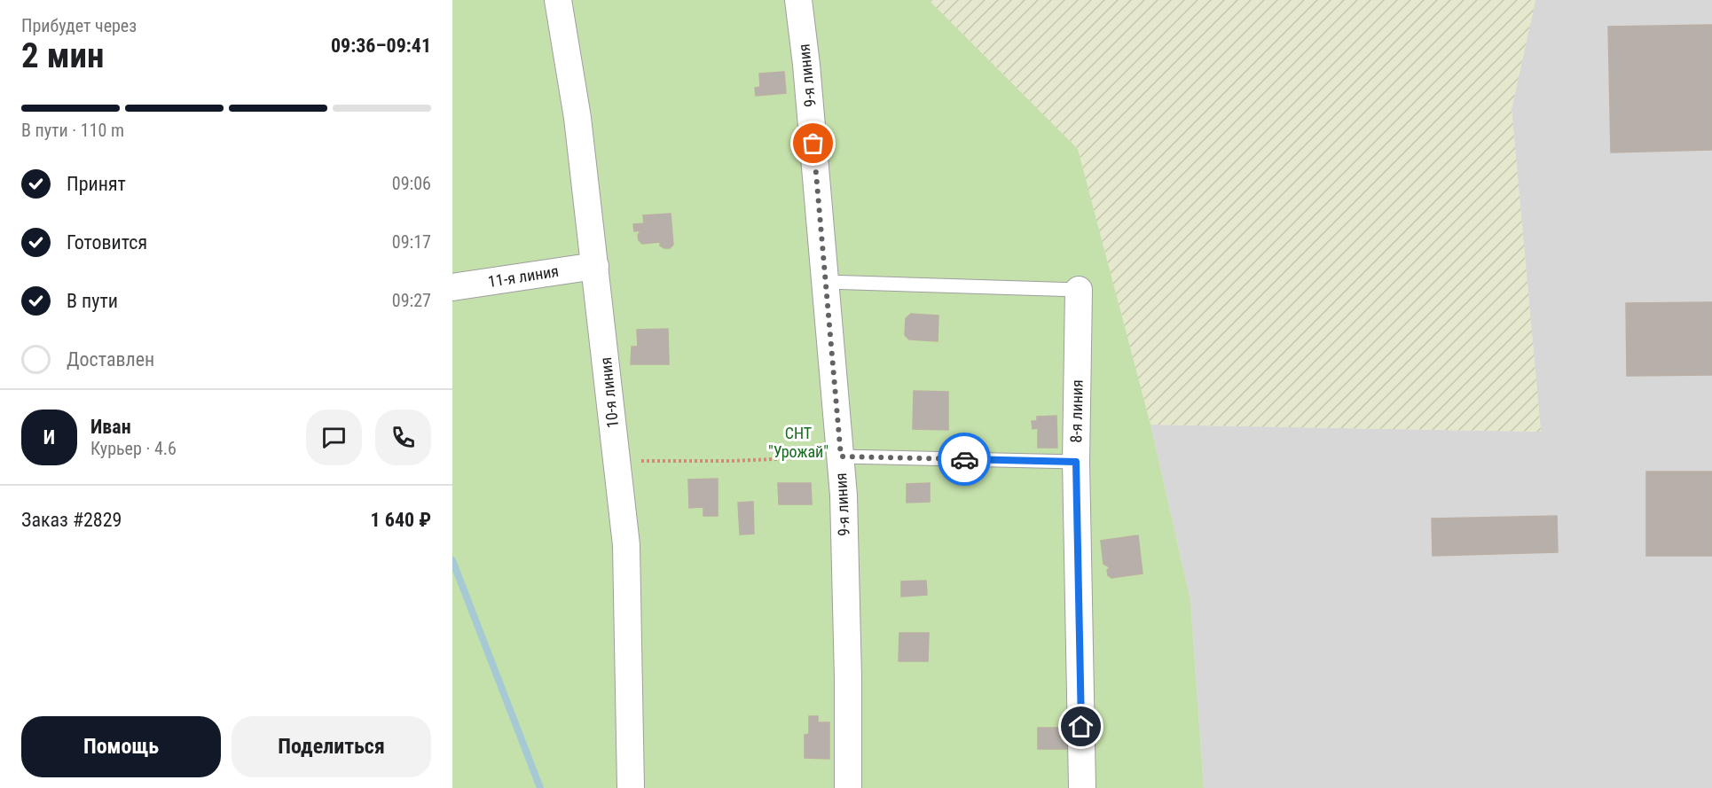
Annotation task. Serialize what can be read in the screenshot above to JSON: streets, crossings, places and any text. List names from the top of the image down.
{
  "streets": {
    "street": [
      "9-я линия",
      "11-я линия",
      "10-я линия",
      "8-я линия"
    ]
  },
  "crossings": [
    ["11-я линия", "10-я линия"]
  ],
  "parks": ["СНТ \"Урожай\""],
  "page": {
    "heading": ["2 мин", "Прибудет через", "09:36–09:41"],
    "panel": [
      "Иван",
      "Курьер · 4.6",
      "Заказ #2829",
      "1 640 ₽"
    ],
    "bar": "В пути · 110 m",
    "list": [
      ["Принят", "09:06"],
      ["Готовится", "09:17"],
      ["В пути", "09:27"],
      "Доставлен"
    ],
    "round": "И",
    "buttons": ["Помощь", "Поделиться"]
  }
}
